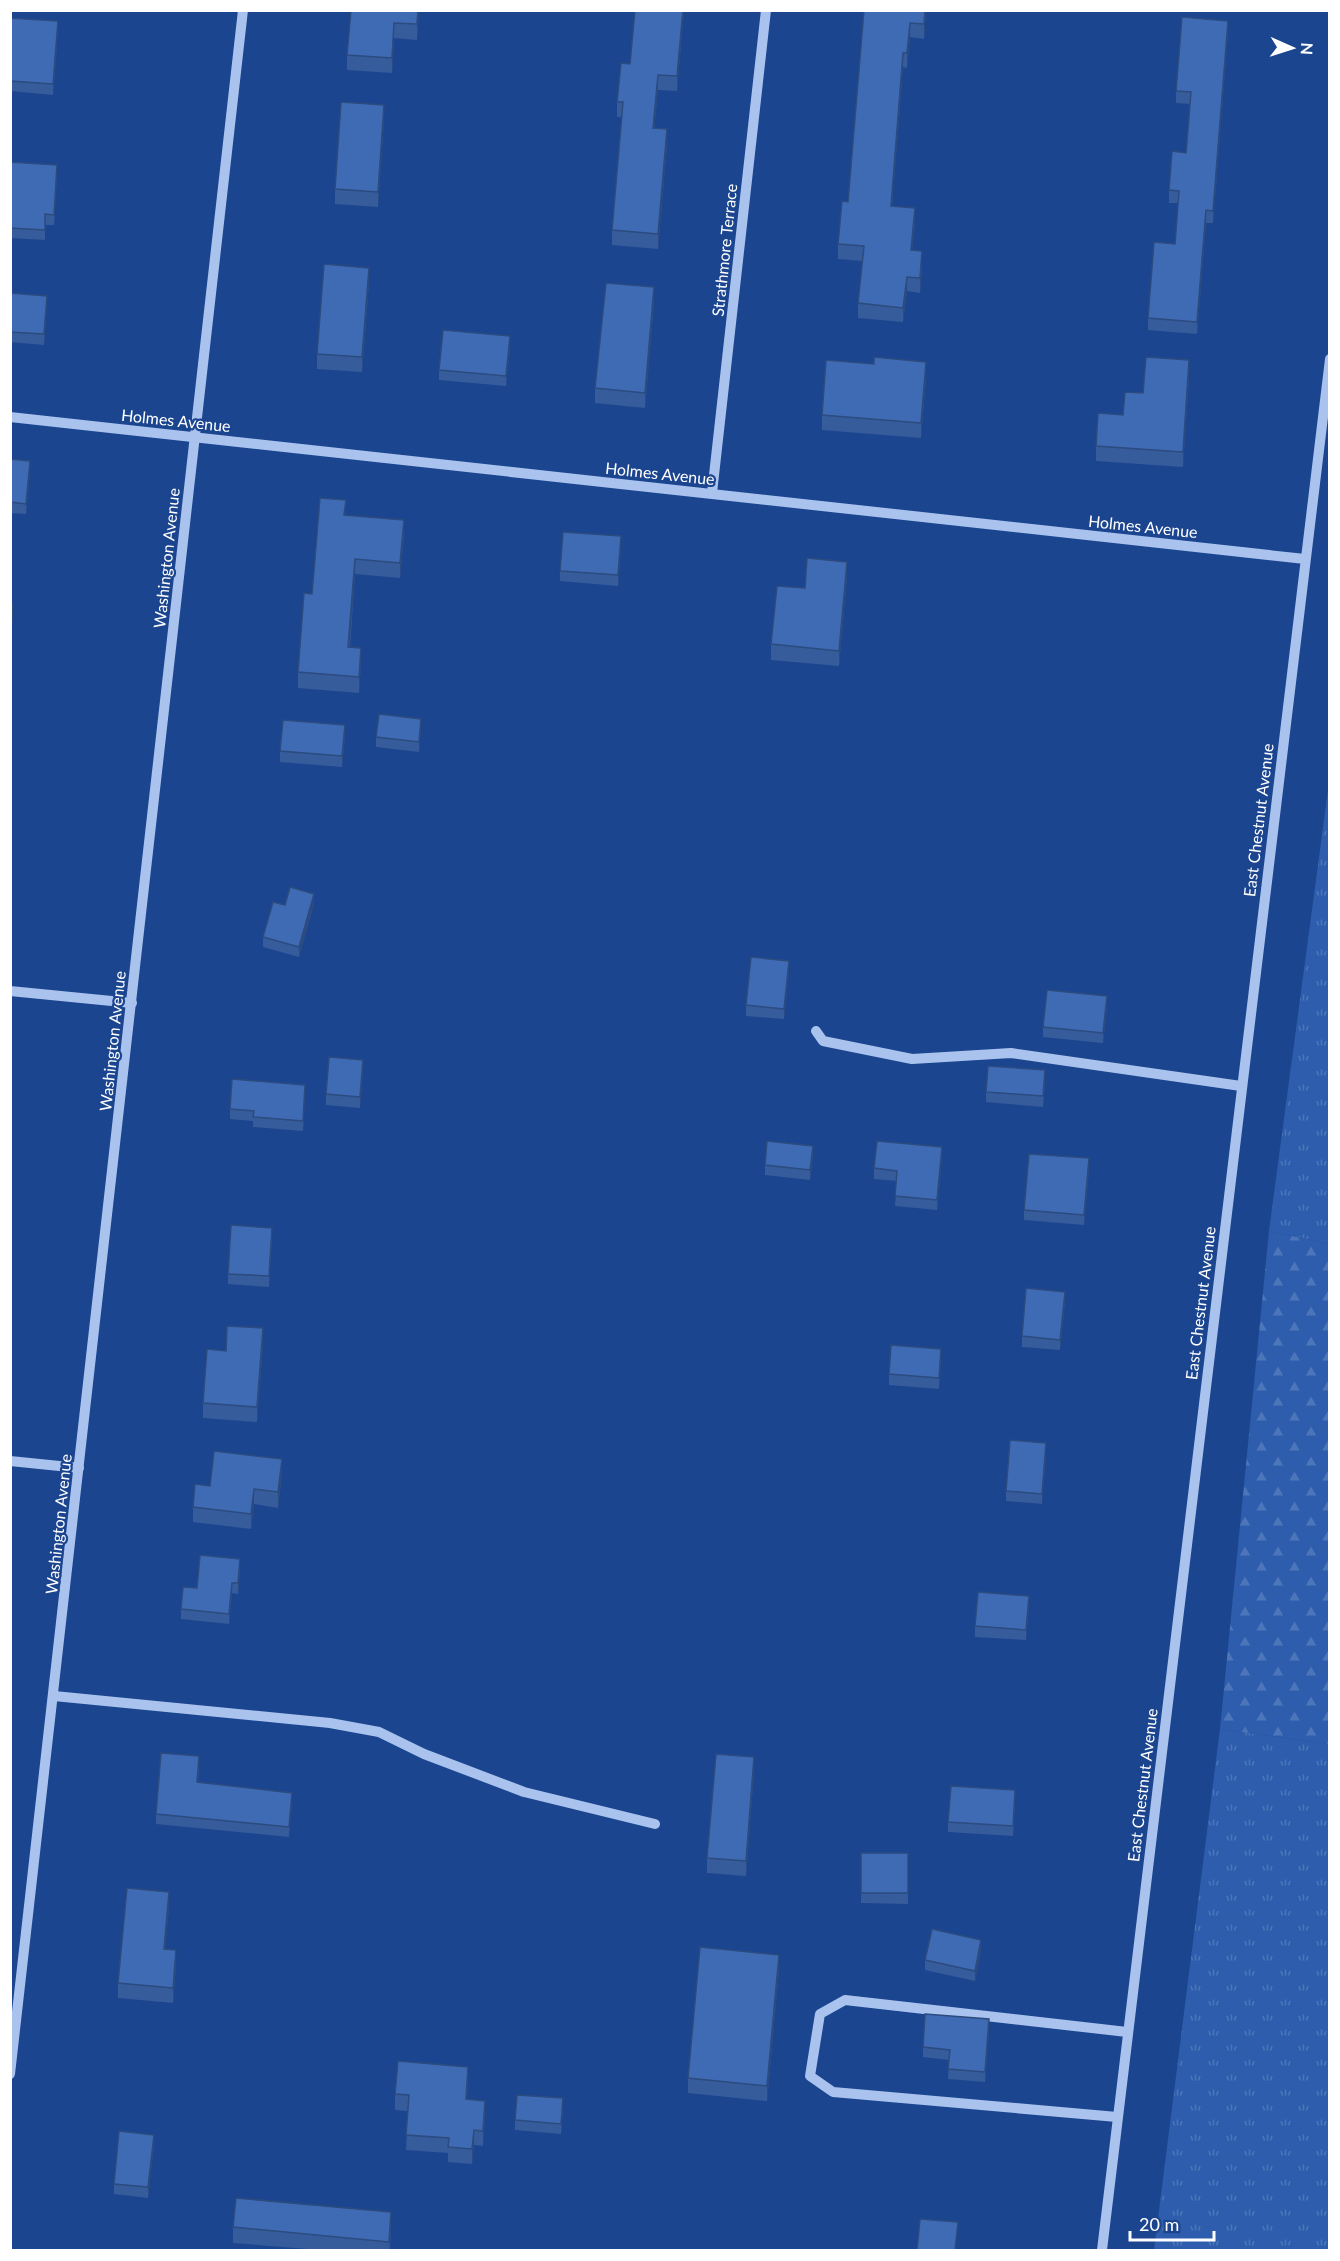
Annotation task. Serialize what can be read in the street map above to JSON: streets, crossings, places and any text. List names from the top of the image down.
{
  "streets": {
    "street": [
      "Strathmore Terrace",
      "Holmes Avenue",
      "Washington Avenue",
      "East Chestnut Avenue"
    ]
  },
  "crossings": [
    ["Strathmore Terrace", "Holmes Avenue"],
    ["Holmes Avenue", "Washington Avenue"],
    ["Holmes Avenue", "East Chestnut Avenue"]
  ],
  "scale_bar": "20 m",
  "north": "right"
}
